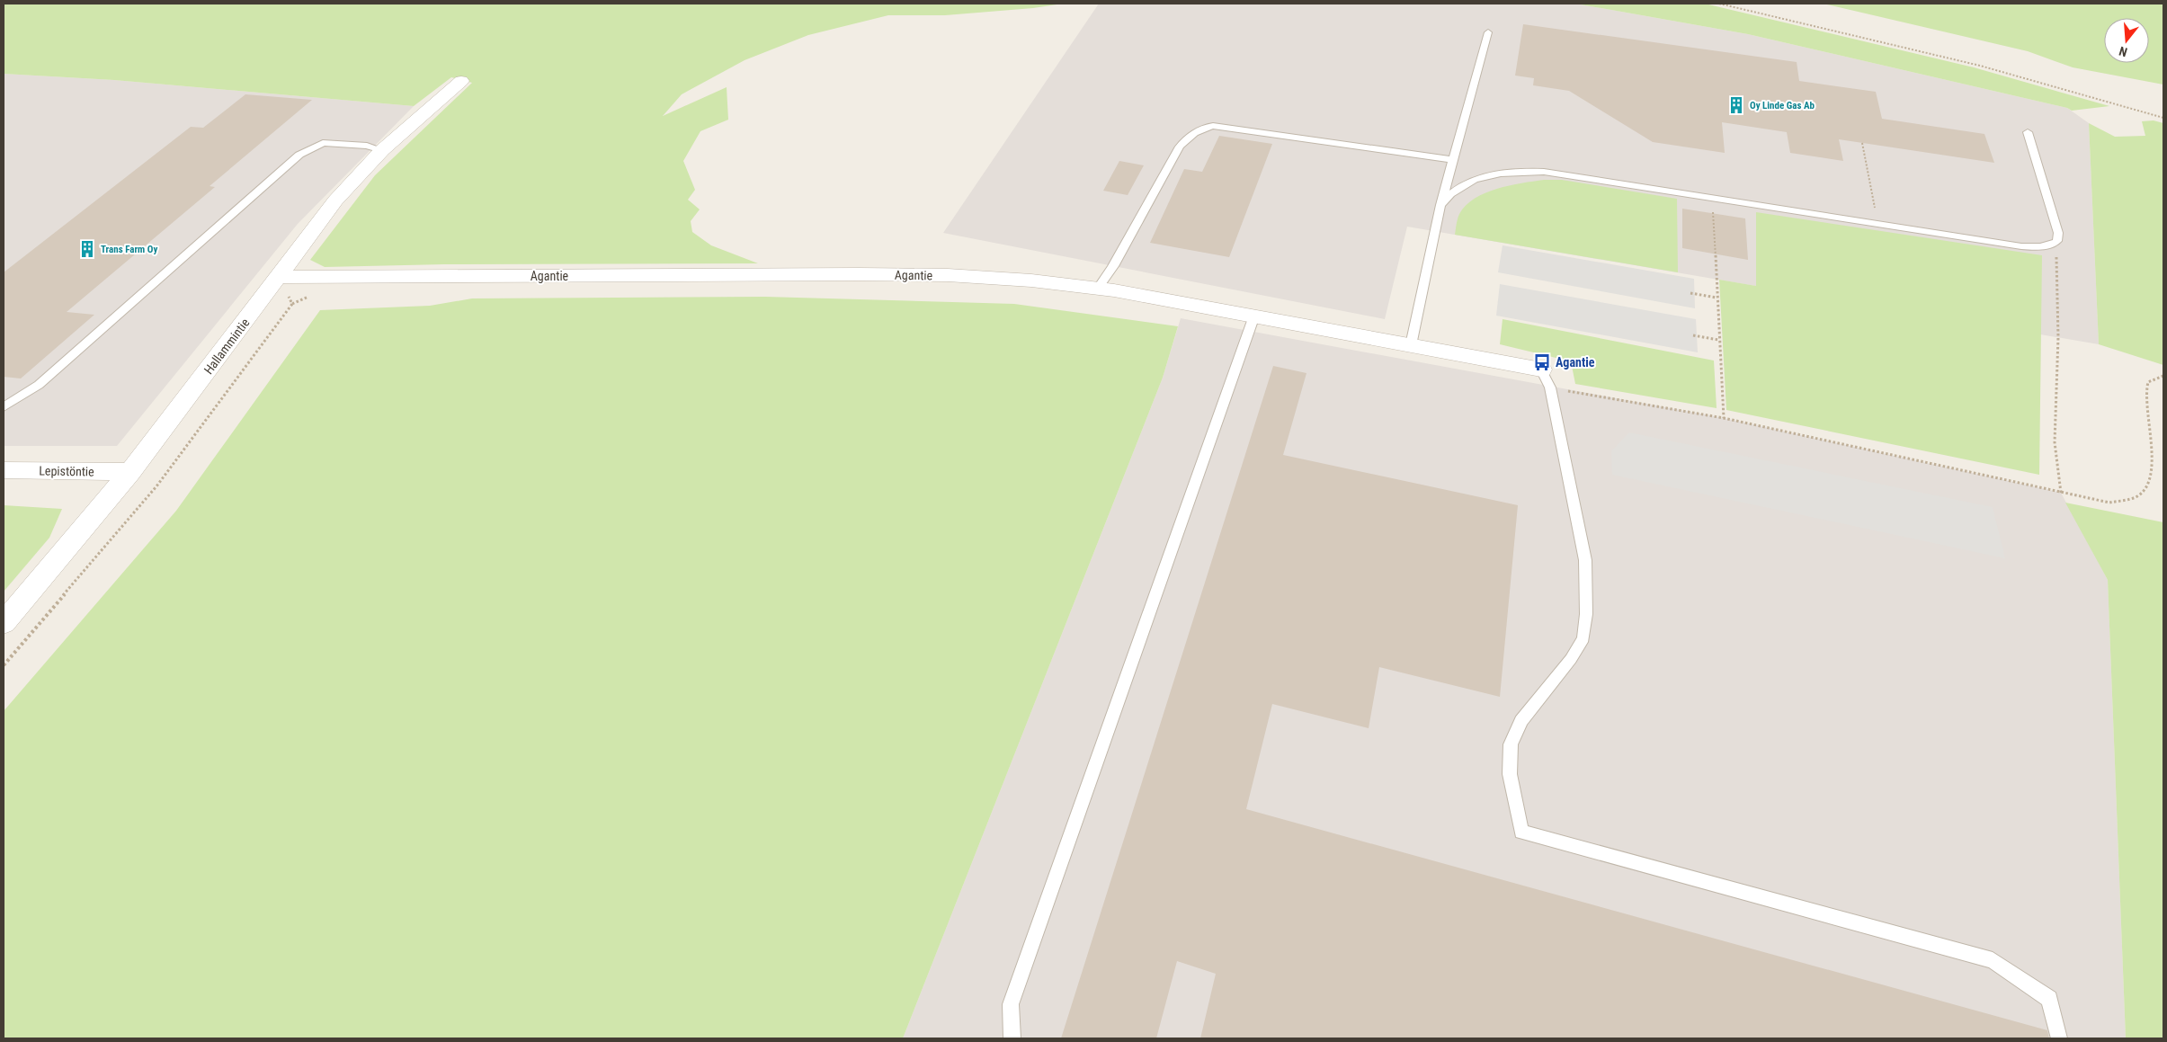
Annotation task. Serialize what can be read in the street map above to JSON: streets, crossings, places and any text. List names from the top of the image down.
{
  "streets": {
    "street": ["Agantie", "Hallammintie", "Lepistöntie"]
  },
  "crossings": [
    ["Agantie", "Hallammintie"],
    ["Hallammintie", "Lepistöntie"]
  ],
  "places": {
    "building": ["Oy Linde Gas Ab", "Trans Farm Oy"],
    "bus stop": ["Agantie"]
  },
  "north": "bottom"
}
